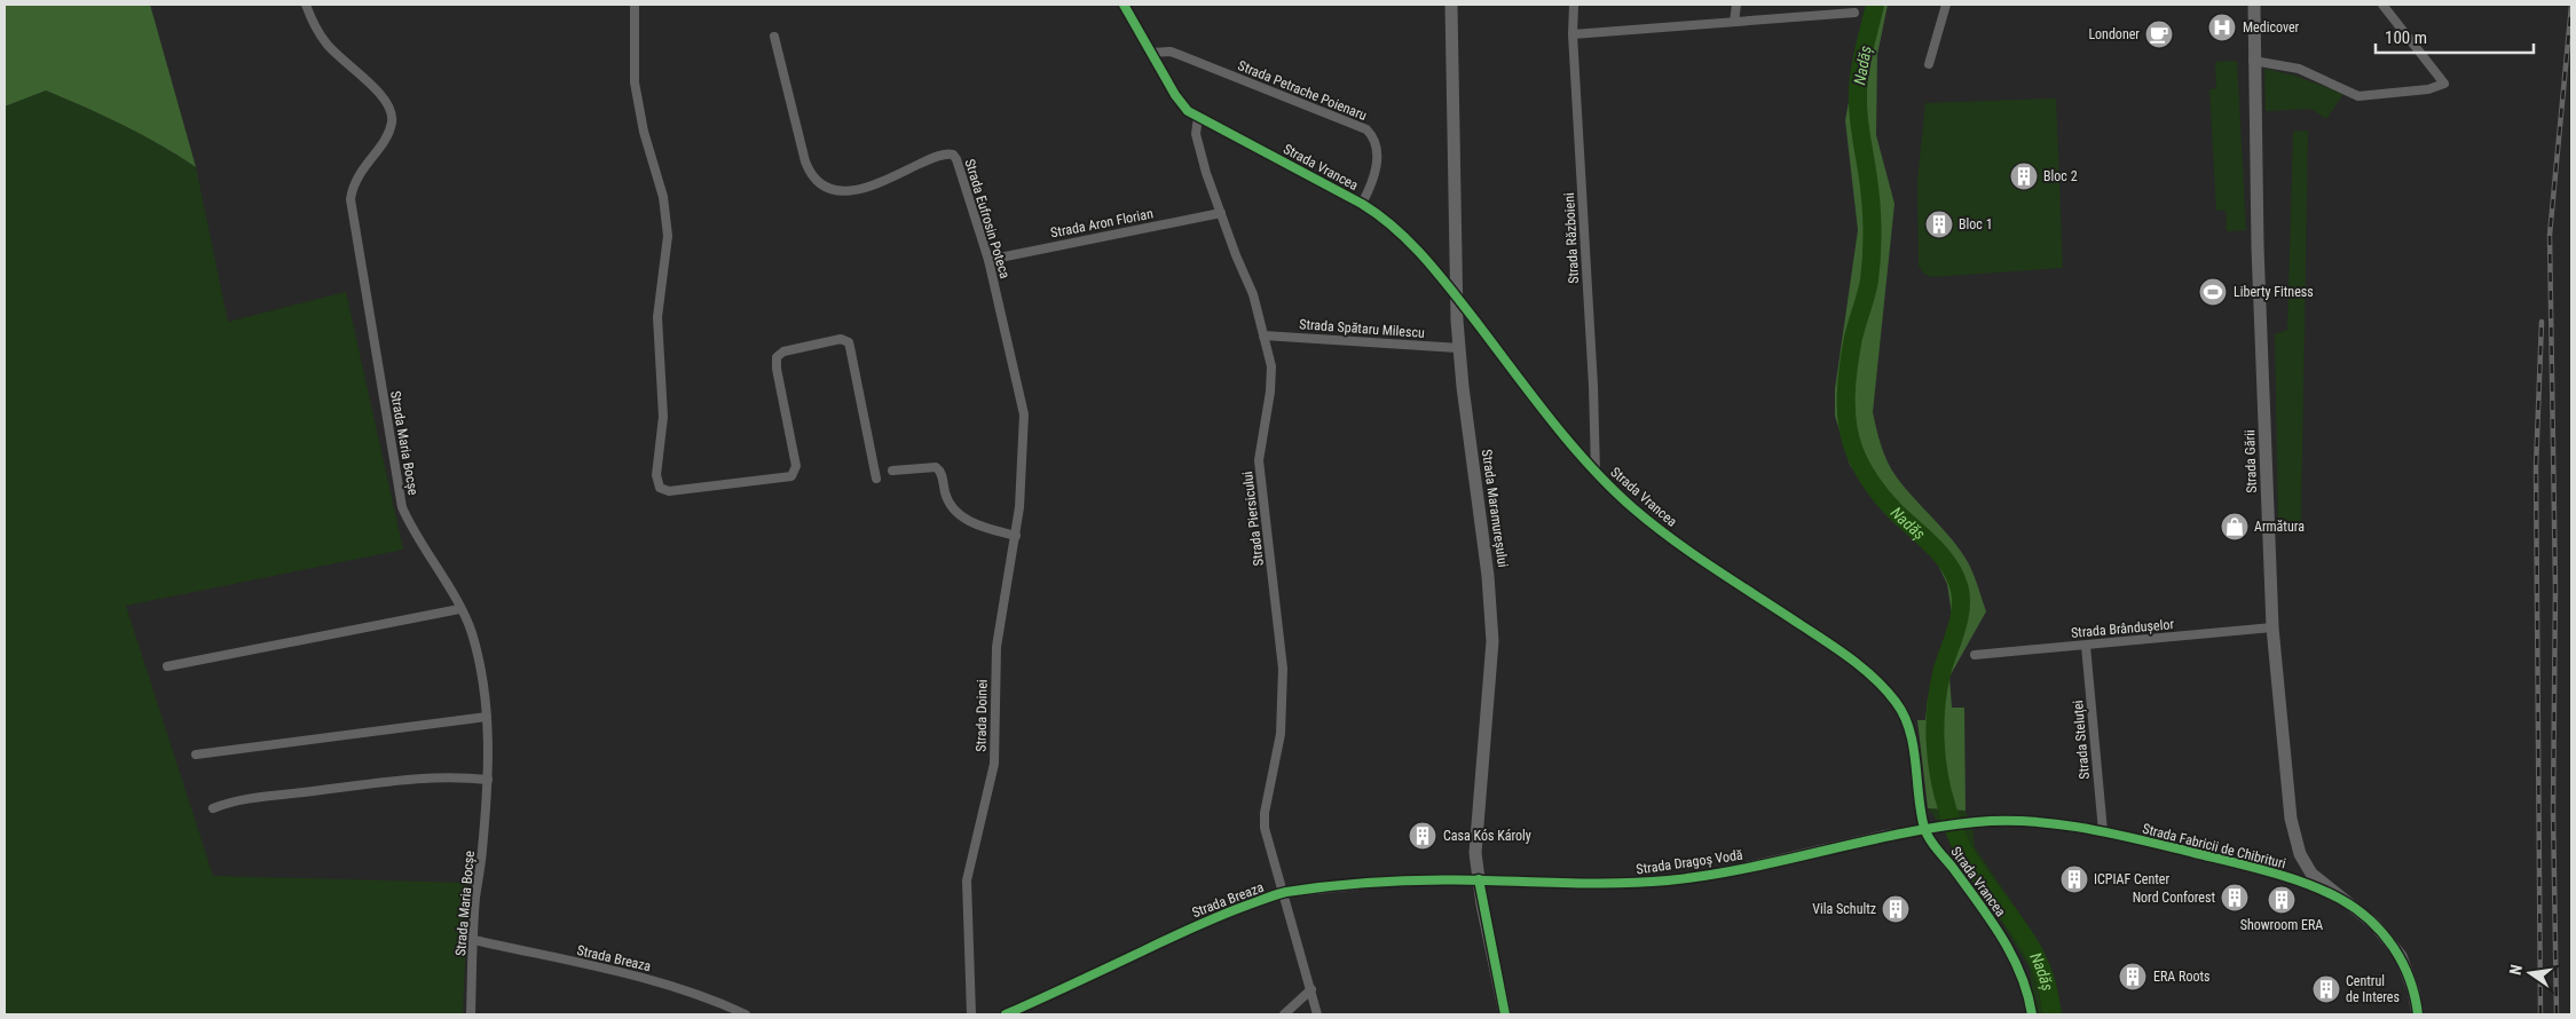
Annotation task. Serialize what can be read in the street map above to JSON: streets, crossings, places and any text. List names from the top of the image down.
{
  "streets": {
    "street": [
      "Strada Petrache Poienaru",
      "Strada Vrancea",
      "Strada Eufrosin Poteca",
      "Strada Aron Florian",
      "Strada Războieni",
      "Strada Spătaru Milescu",
      "Strada Maria Bocșe",
      "Strada Gării",
      "Strada Maramureșului",
      "Strada Piersicului",
      "Strada Brândușelor",
      "Strada Doinei",
      "Strada Steluței",
      "Strada Fabricii de Chibrituri",
      "Strada Dragoș Vodă",
      "Strada Breaza"
    ]
  },
  "crossings": [
    ["Strada Petrache Poienaru", "Strada Vrancea"],
    ["Strada Vrancea", "Strada Războieni"],
    ["Strada Vrancea", "Strada Maramureșului"],
    ["Strada Vrancea", "Strada Piersicului"],
    ["Strada Vrancea", "Strada Fabricii de Chibrituri"],
    ["Strada Vrancea", "Strada Dragoș Vodă"],
    ["Strada Eufrosin Poteca", "Strada Aron Florian"],
    ["Strada Eufrosin Poteca", "Strada Doinei"],
    ["Strada Aron Florian", "Strada Piersicului"],
    ["Strada Spătaru Milescu", "Strada Maramureșului"],
    ["Strada Spătaru Milescu", "Strada Piersicului"],
    ["Strada Maria Bocșe", "Strada Breaza"],
    ["Strada Gării", "Strada Brândușelor"],
    ["Strada Gării", "Strada Fabricii de Chibrituri"],
    ["Strada Maramureșului", "Strada Dragoș Vodă"],
    ["Strada Maramureșului", "Strada Breaza"],
    ["Strada Piersicului", "Strada Breaza"],
    ["Strada Brândușelor", "Strada Steluței"],
    ["Strada Steluței", "Strada Fabricii de Chibrituri"],
    ["Strada Fabricii de Chibrituri", "Strada Dragoș Vodă"],
    ["Strada Dragoș Vodă", "Strada Breaza"]
  ],
  "water": ["Nadăș"],
  "places": {
    "hospital": ["Medicover"],
    "cafe": ["Londoner"],
    "building": [
      "Bloc 2",
      "Bloc 1",
      "Casa Kós Károly",
      "ICPIAF Center",
      "Nord Conforest",
      "Showroom ERA",
      "Vila Schultz",
      "ERA Roots",
      "Centrul de Interes"
    ],
    "sports": ["Liberty Fitness"],
    "shop": ["Armătura"]
  },
  "scale_bar": "100 m",
  "north": "left"
}
